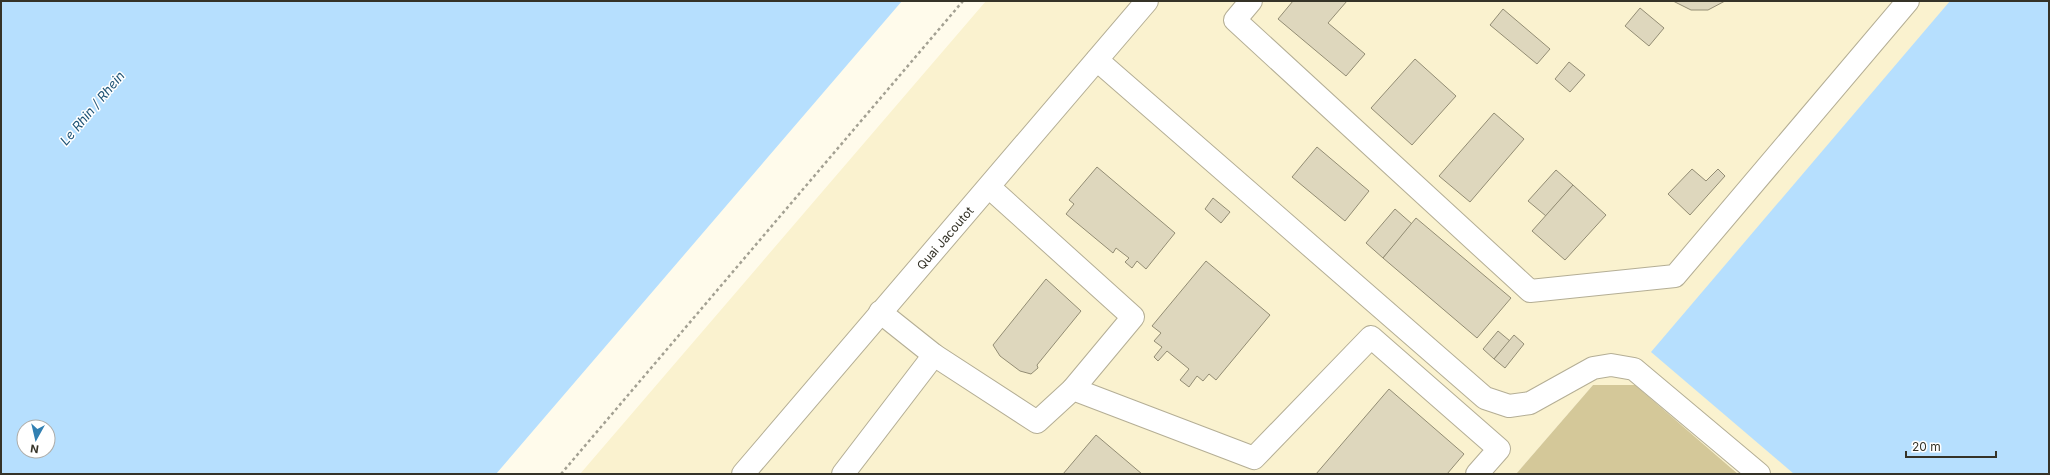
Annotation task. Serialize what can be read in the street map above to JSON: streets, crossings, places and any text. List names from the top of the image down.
{
  "streets": {
    "street": ["Quai Jacoutot"]
  },
  "water": ["Le Rhin / Rhein"],
  "scale_bar": "20 m",
  "north": "bottom"
}
